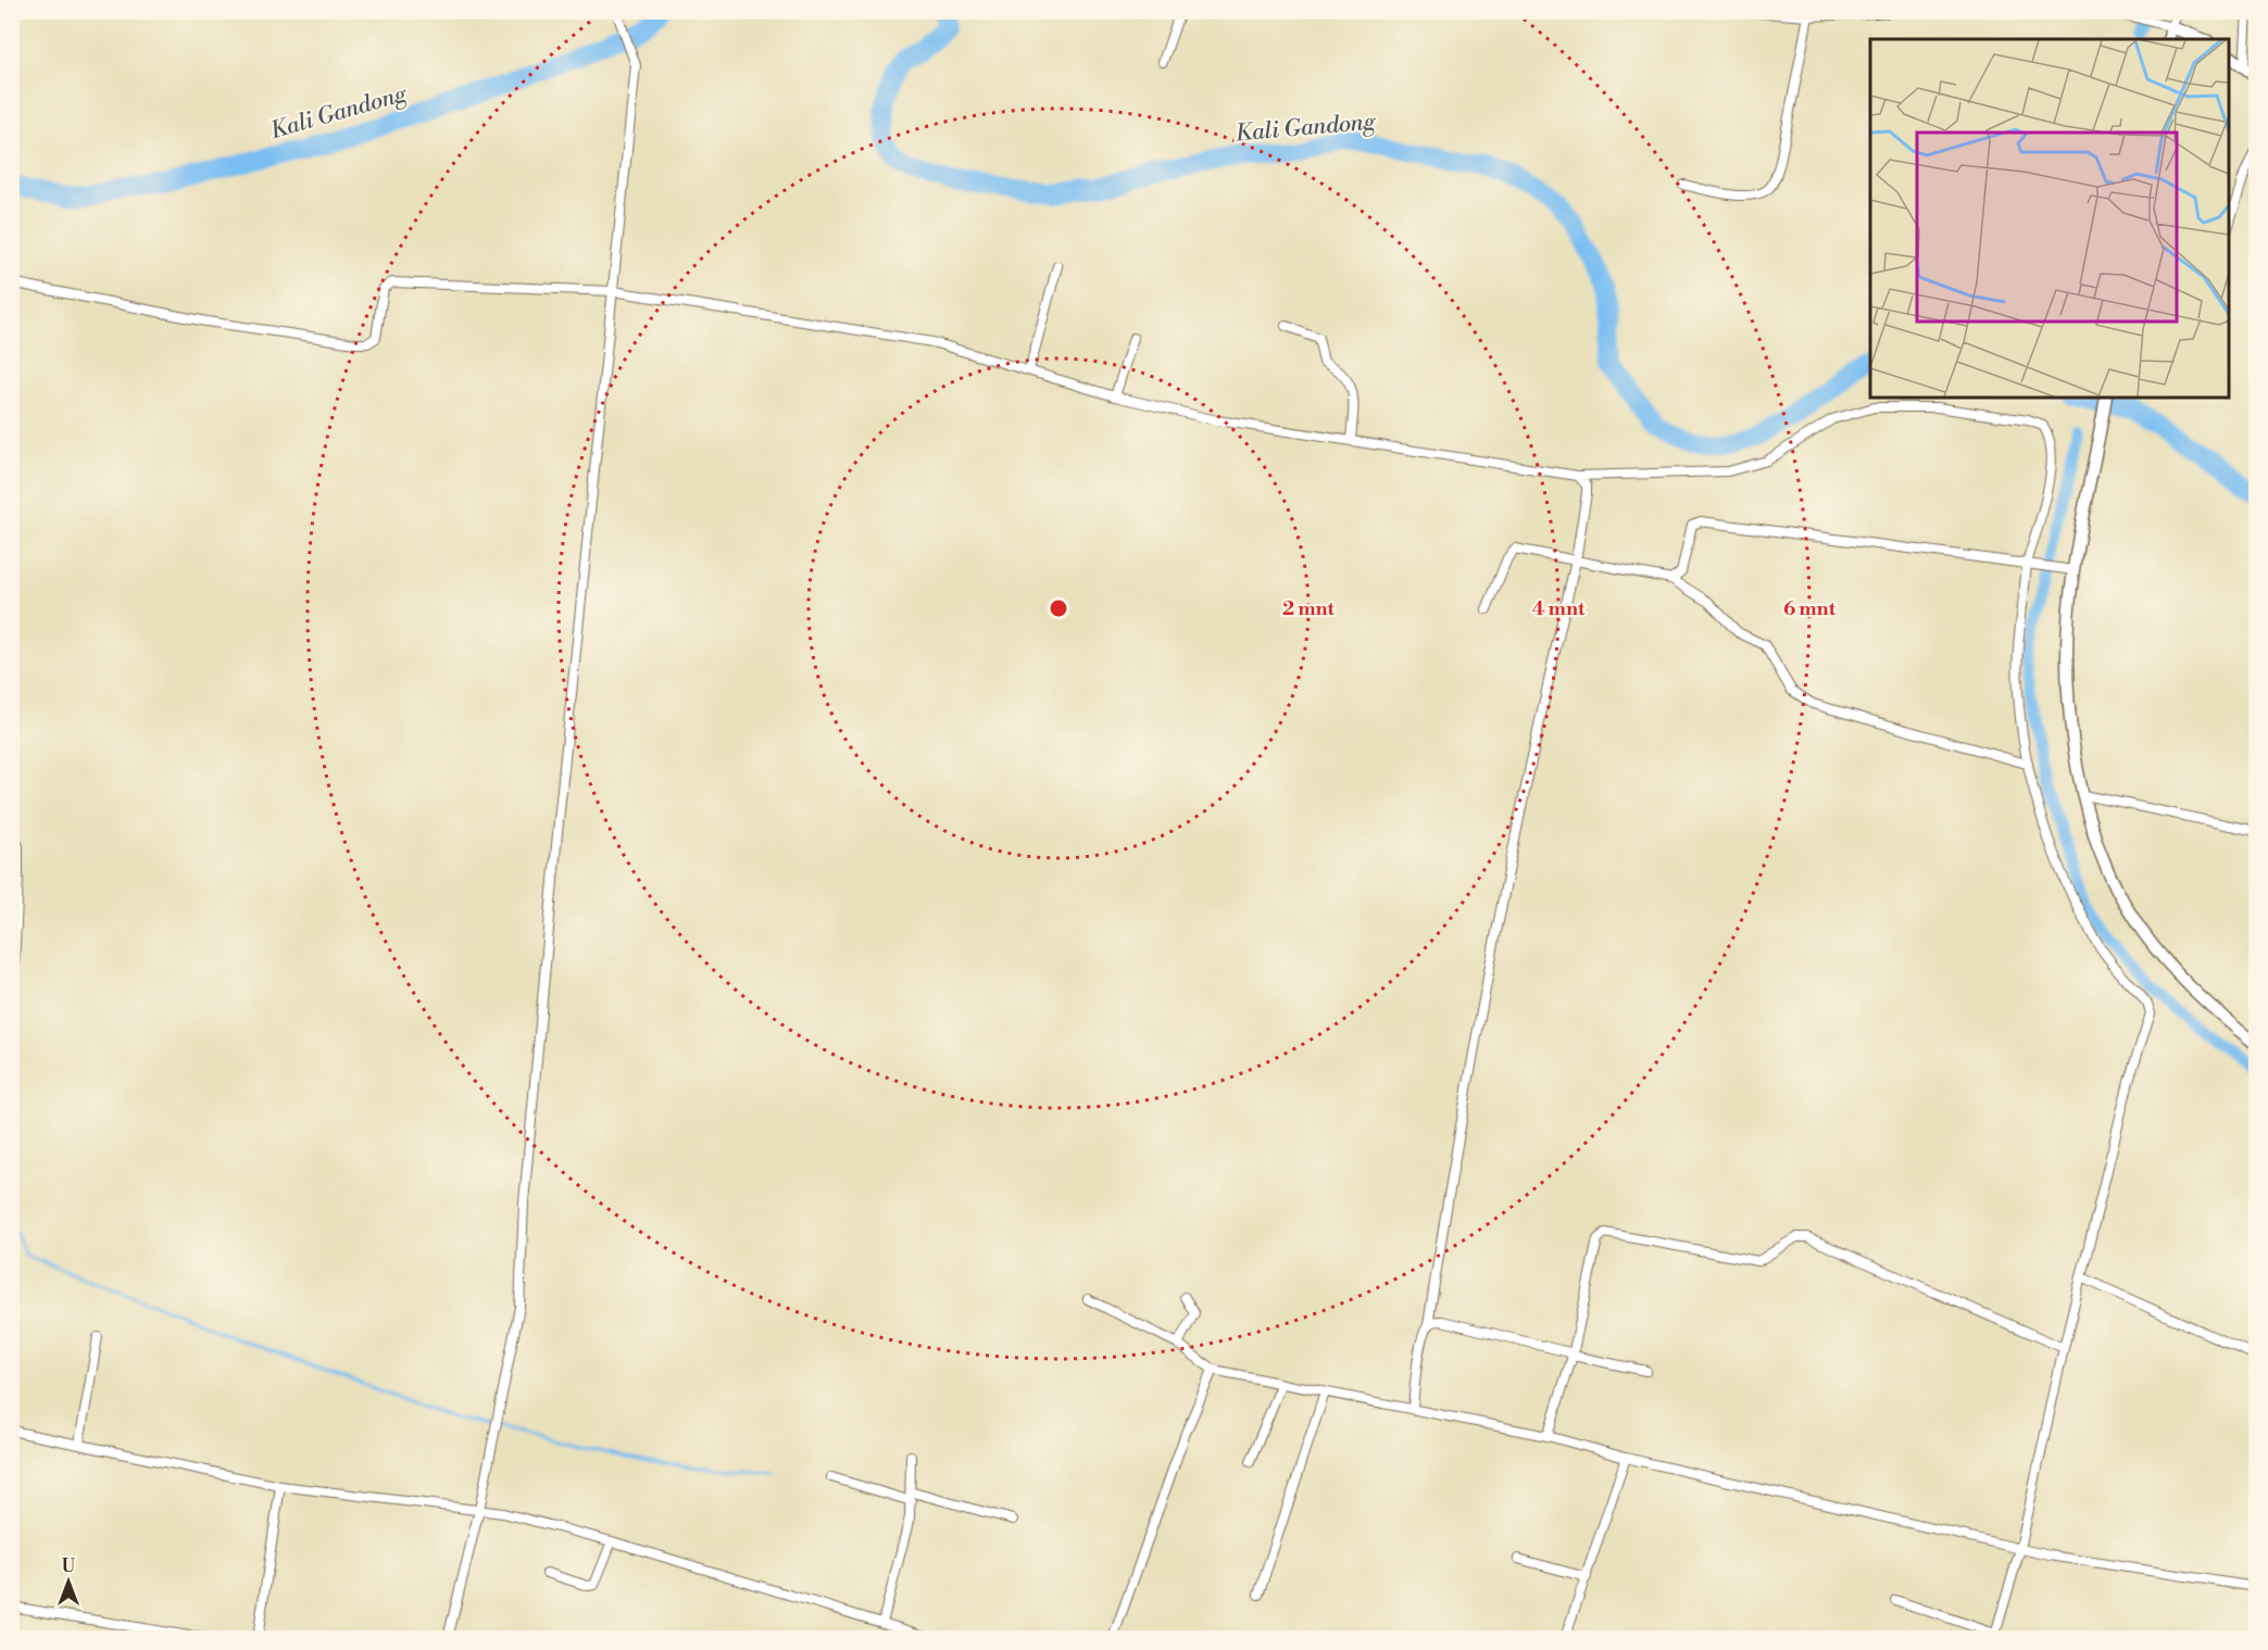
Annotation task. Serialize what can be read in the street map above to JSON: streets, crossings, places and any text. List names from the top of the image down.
{
  "water": ["Kali Gandong"],
  "north": "top",
  "rings": ["2 mnt", "4 mnt", "6 mnt"]
}
